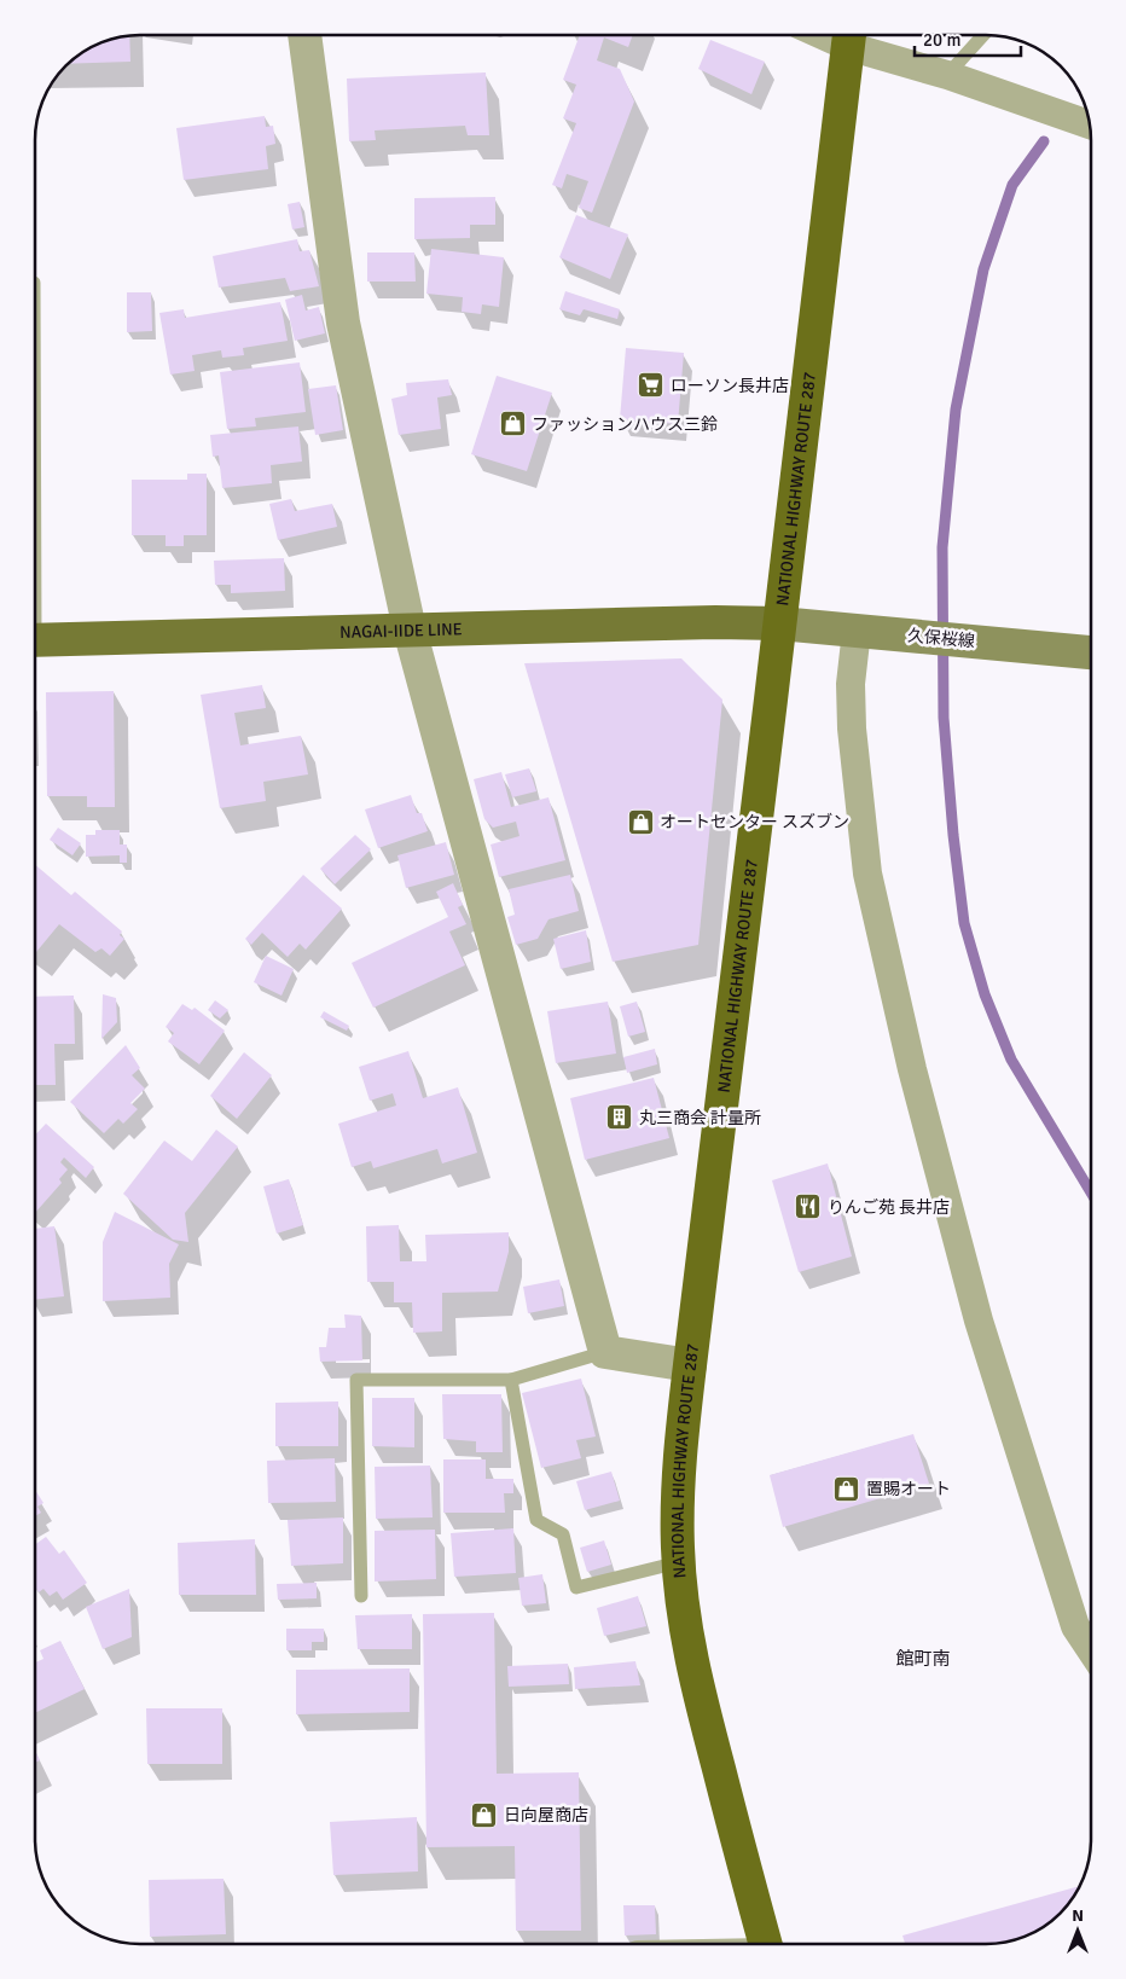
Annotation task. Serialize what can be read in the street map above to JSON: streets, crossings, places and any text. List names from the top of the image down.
{
  "streets": {
    "highway": ["NATIONAL HIGHWAY ROUTE 287"],
    "main road": ["NAGAI-IIDE LINE", "久保桜線"]
  },
  "crossings": [
    ["NATIONAL HIGHWAY ROUTE 287", "NAGAI-IIDE LINE"],
    ["NATIONAL HIGHWAY ROUTE 287", "久保桜線"],
    ["NAGAI-IIDE LINE", "久保桜線"]
  ],
  "districts": ["館町南"],
  "places": {
    "supermarket": ["ローソン長井店"],
    "shop": [
      "ファッションハウス三鈴",
      "オートセンター スズブン",
      "置賜オート",
      "日向屋商店"
    ],
    "building": ["丸三商会 計量所"],
    "restaurant": ["りんご苑 長井店"]
  },
  "scale_bar": "20 m",
  "north": "top"
}
